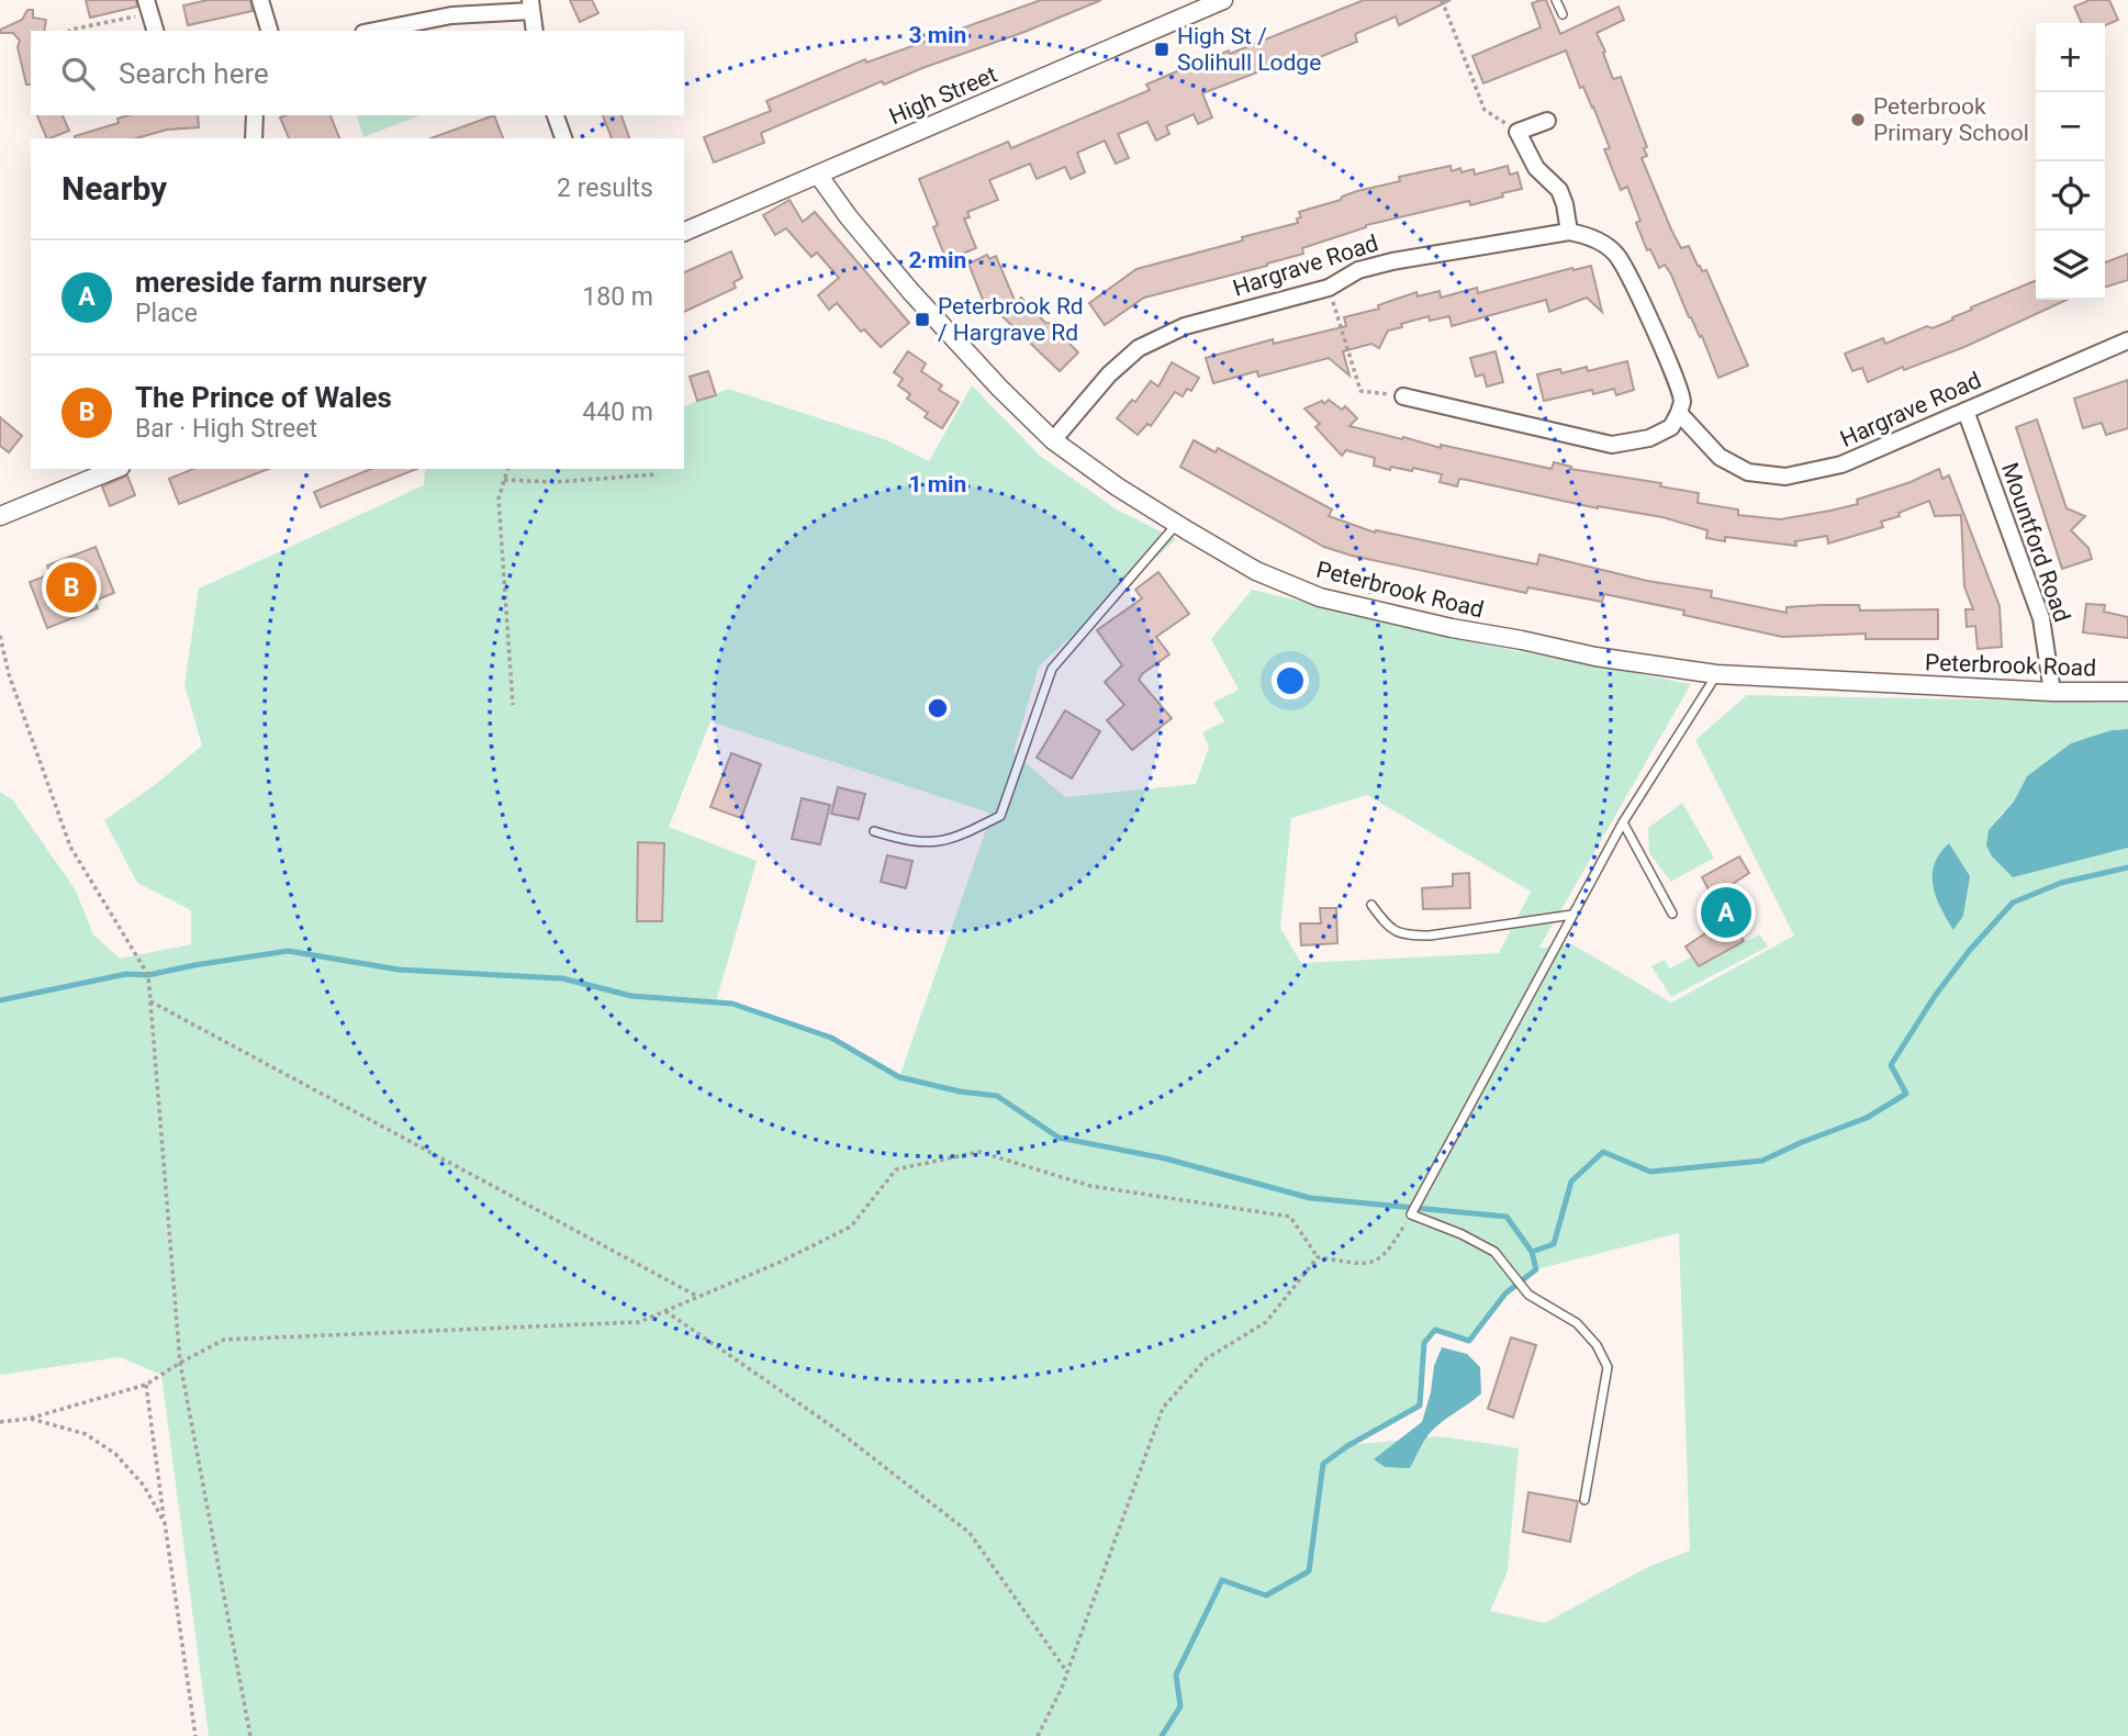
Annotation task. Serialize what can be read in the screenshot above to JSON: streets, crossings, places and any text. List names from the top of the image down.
{
  "streets": {
    "street": [
      "High Street",
      "Hargrave Road",
      "Mountford Road",
      "Peterbrook Road"
    ]
  },
  "crossings": [
    ["High Street", "Peterbrook Road"],
    ["Hargrave Road", "Mountford Road"],
    ["Hargrave Road", "Peterbrook Road"],
    ["Mountford Road", "Peterbrook Road"]
  ],
  "places": {
    "transit": ["High St / Solihull Lodge", "Peterbrook Rd / Hargrave Rd"],
    "other": ["Peterbrook Primary School"]
  },
  "page": {
    "map_buttons": ["+", "−"],
    "search": "Search here",
    "heading": ["Nearby", "2 results"],
    "list": [
      {
        "mark": "A",
        "name": "mereside farm nursery",
        "note": "Place",
        "value": "180 m"
      },
      {
        "mark": "B",
        "name": "The Prince of Wales",
        "note": "Bar · High Street",
        "value": "440 m"
      }
    ],
    "pins": ["B", "A"]
  },
  "rings": ["3 min", "2 min", "1 min"]
}
